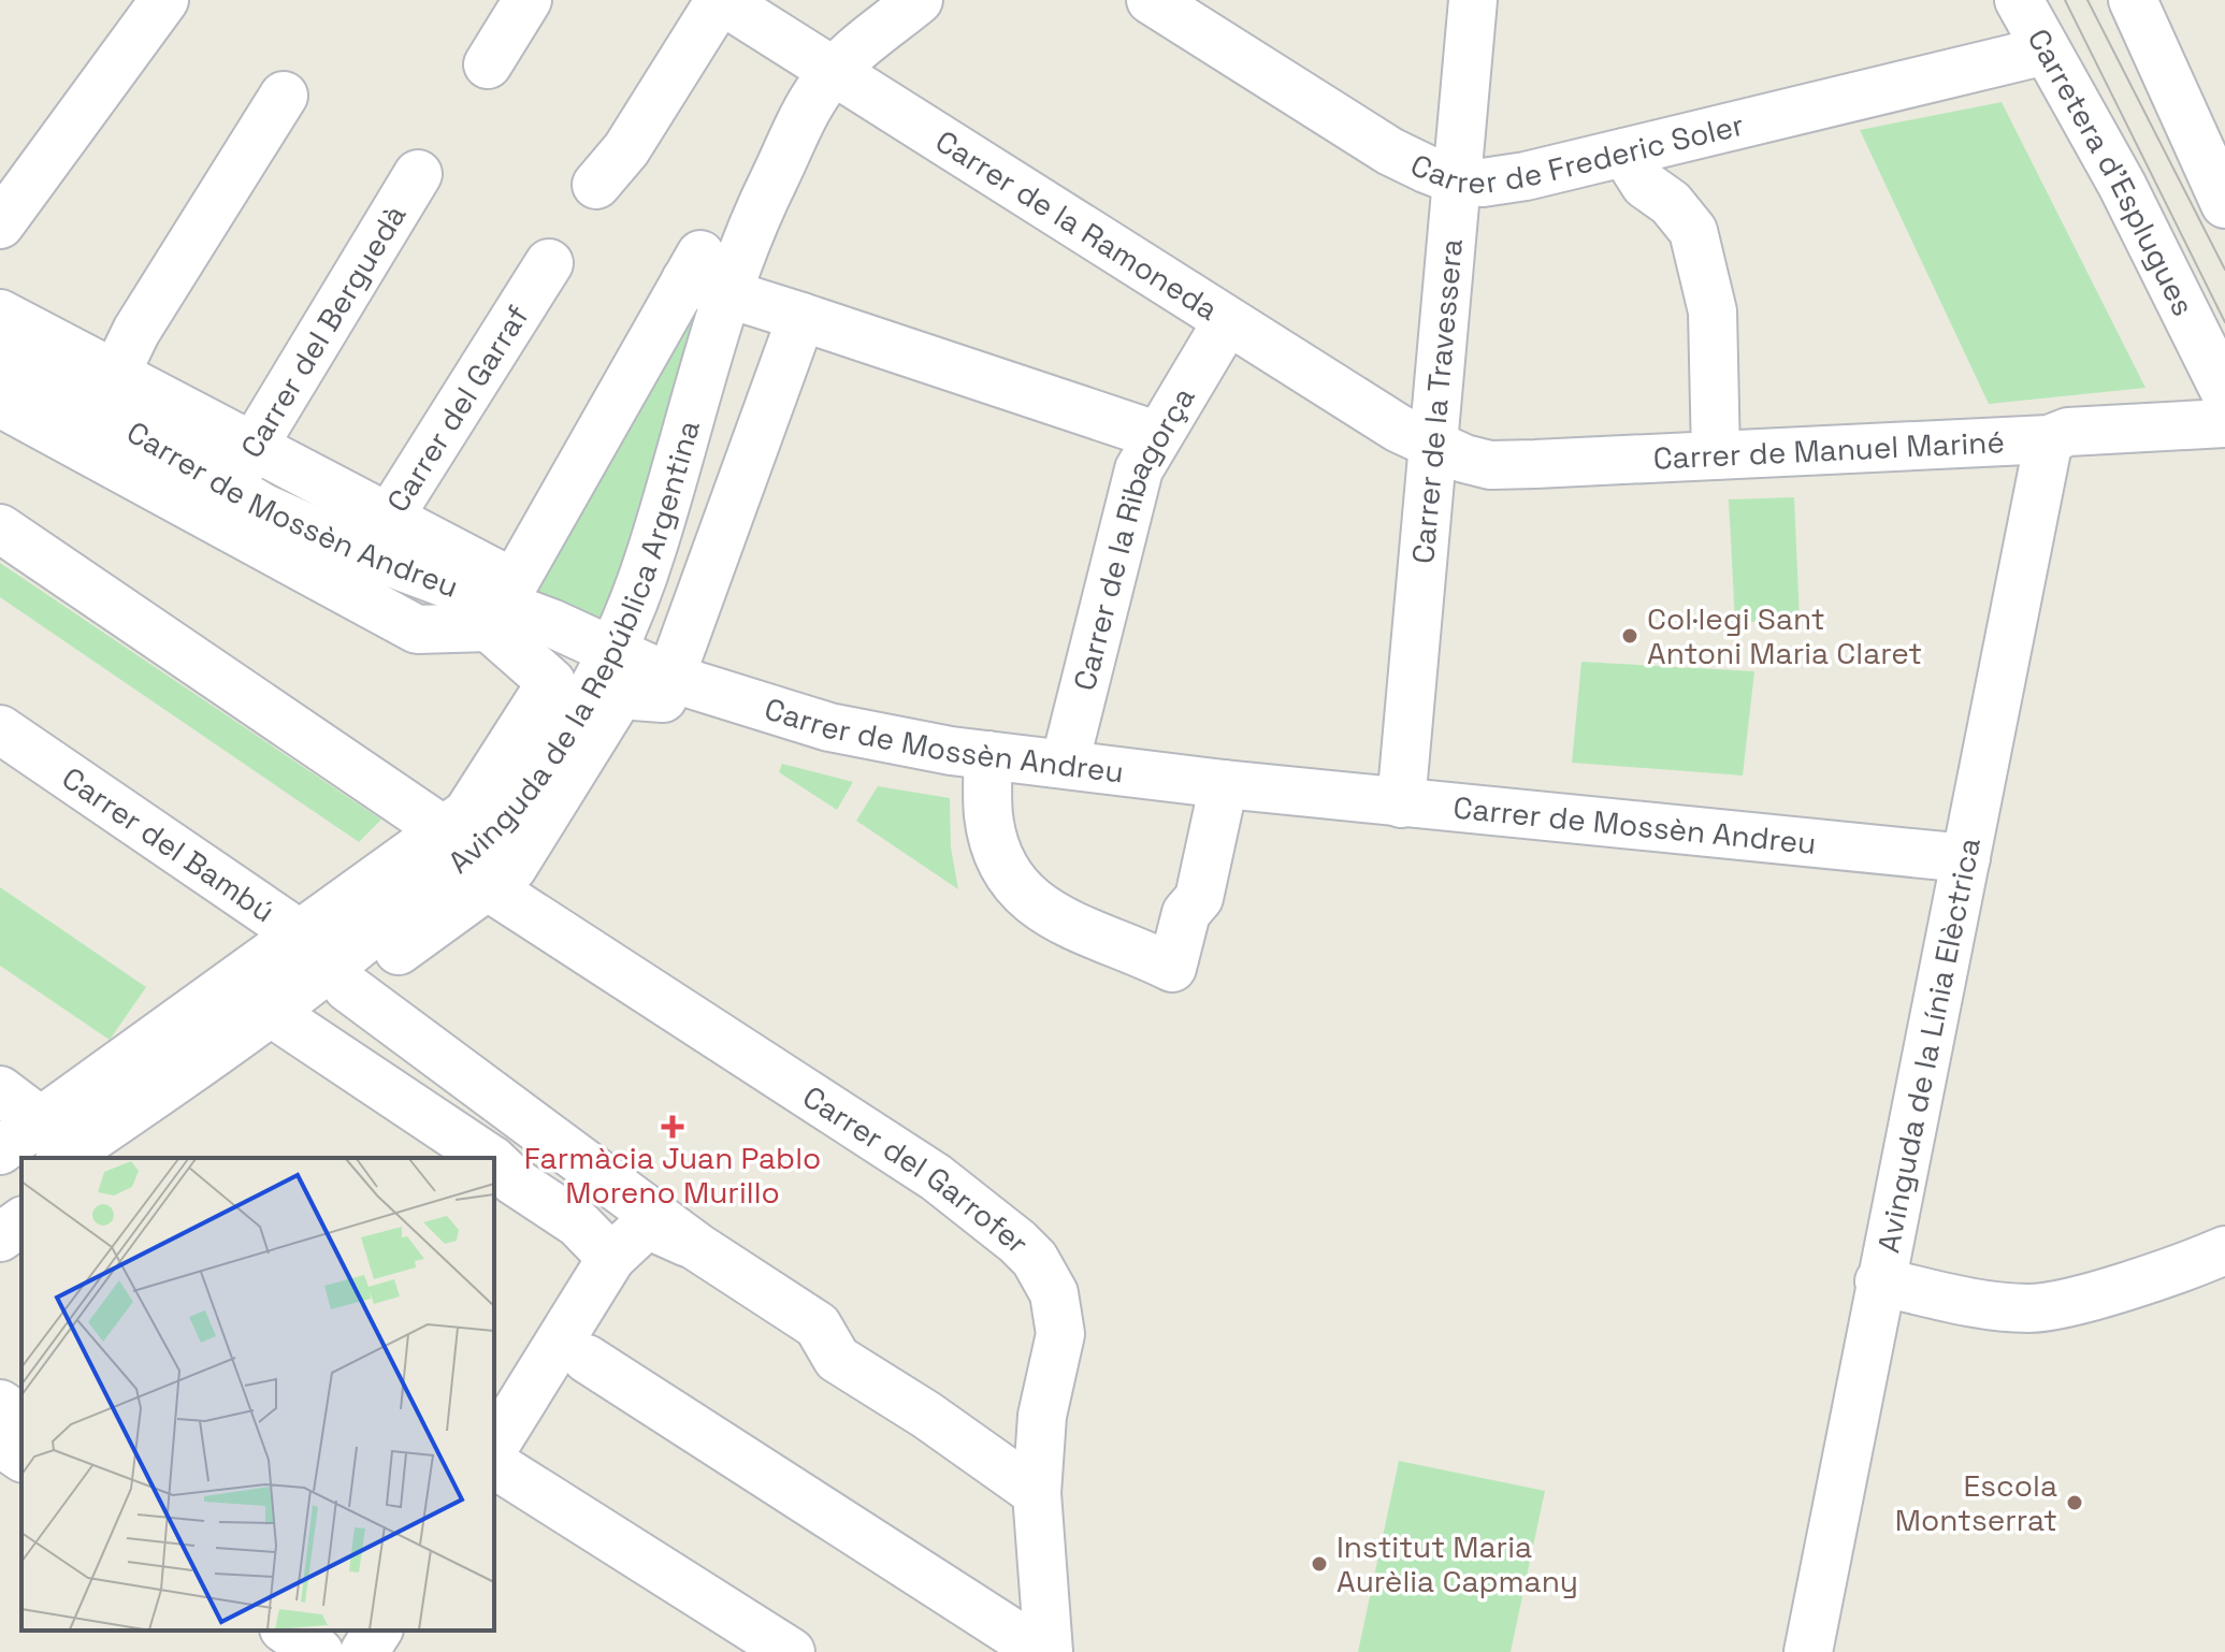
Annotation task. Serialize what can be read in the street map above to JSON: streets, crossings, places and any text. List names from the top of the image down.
{
  "streets": {
    "street": [
      "Carrer de Frederic Soler",
      "Carretera d'Esplugues",
      "Carrer de la Ramoneda",
      "Carrer del Berguedà",
      "Carrer de la Travessera",
      "Carrer del Garraf",
      "Carrer de Manuel Mariné",
      "Carrer de Mossèn Andreu",
      "Carrer de la Ribagorça",
      "Avinguda de la República Argentina",
      "Carrer del Bambú",
      "Avinguda de la Línia Elèctrica",
      "Carrer del Garrofer"
    ]
  },
  "crossings": [
    ["Carrer de Frederic Soler", "Carretera d'Esplugues"],
    ["Carrer de Frederic Soler", "Carrer de la Travessera"],
    ["Carrer de la Ramoneda", "Carrer de la Travessera"],
    ["Carrer de la Ramoneda", "Carrer de Manuel Mariné"],
    ["Carrer de la Ramoneda", "Carrer de la Ribagorça"],
    ["Carrer de la Ramoneda", "Avinguda de la República Argentina"],
    ["Carrer del Berguedà", "Carrer de Mossèn Andreu"],
    ["Carrer de la Travessera", "Carrer de Manuel Mariné"],
    ["Carrer de la Travessera", "Carrer de Mossèn Andreu"],
    ["Carrer del Garraf", "Carrer de Mossèn Andreu"],
    ["Carrer de Manuel Mariné", "Avinguda de la Línia Elèctrica"],
    ["Carrer de Mossèn Andreu", "Carrer de la Ribagorça"],
    ["Carrer de Mossèn Andreu", "Avinguda de la República Argentina"],
    ["Carrer de Mossèn Andreu", "Avinguda de la Línia Elèctrica"],
    ["Avinguda de la República Argentina", "Carrer del Bambú"],
    ["Avinguda de la República Argentina", "Carrer del Garrofer"]
  ],
  "places": {
    "other": ["Col·legi Sant Antoni Maria Claret", "Escola Montserrat", "Institut Maria Aurèlia Capmany"],
    "health": ["Farmàcia Juan Pablo Moreno Murillo"]
  }
}
